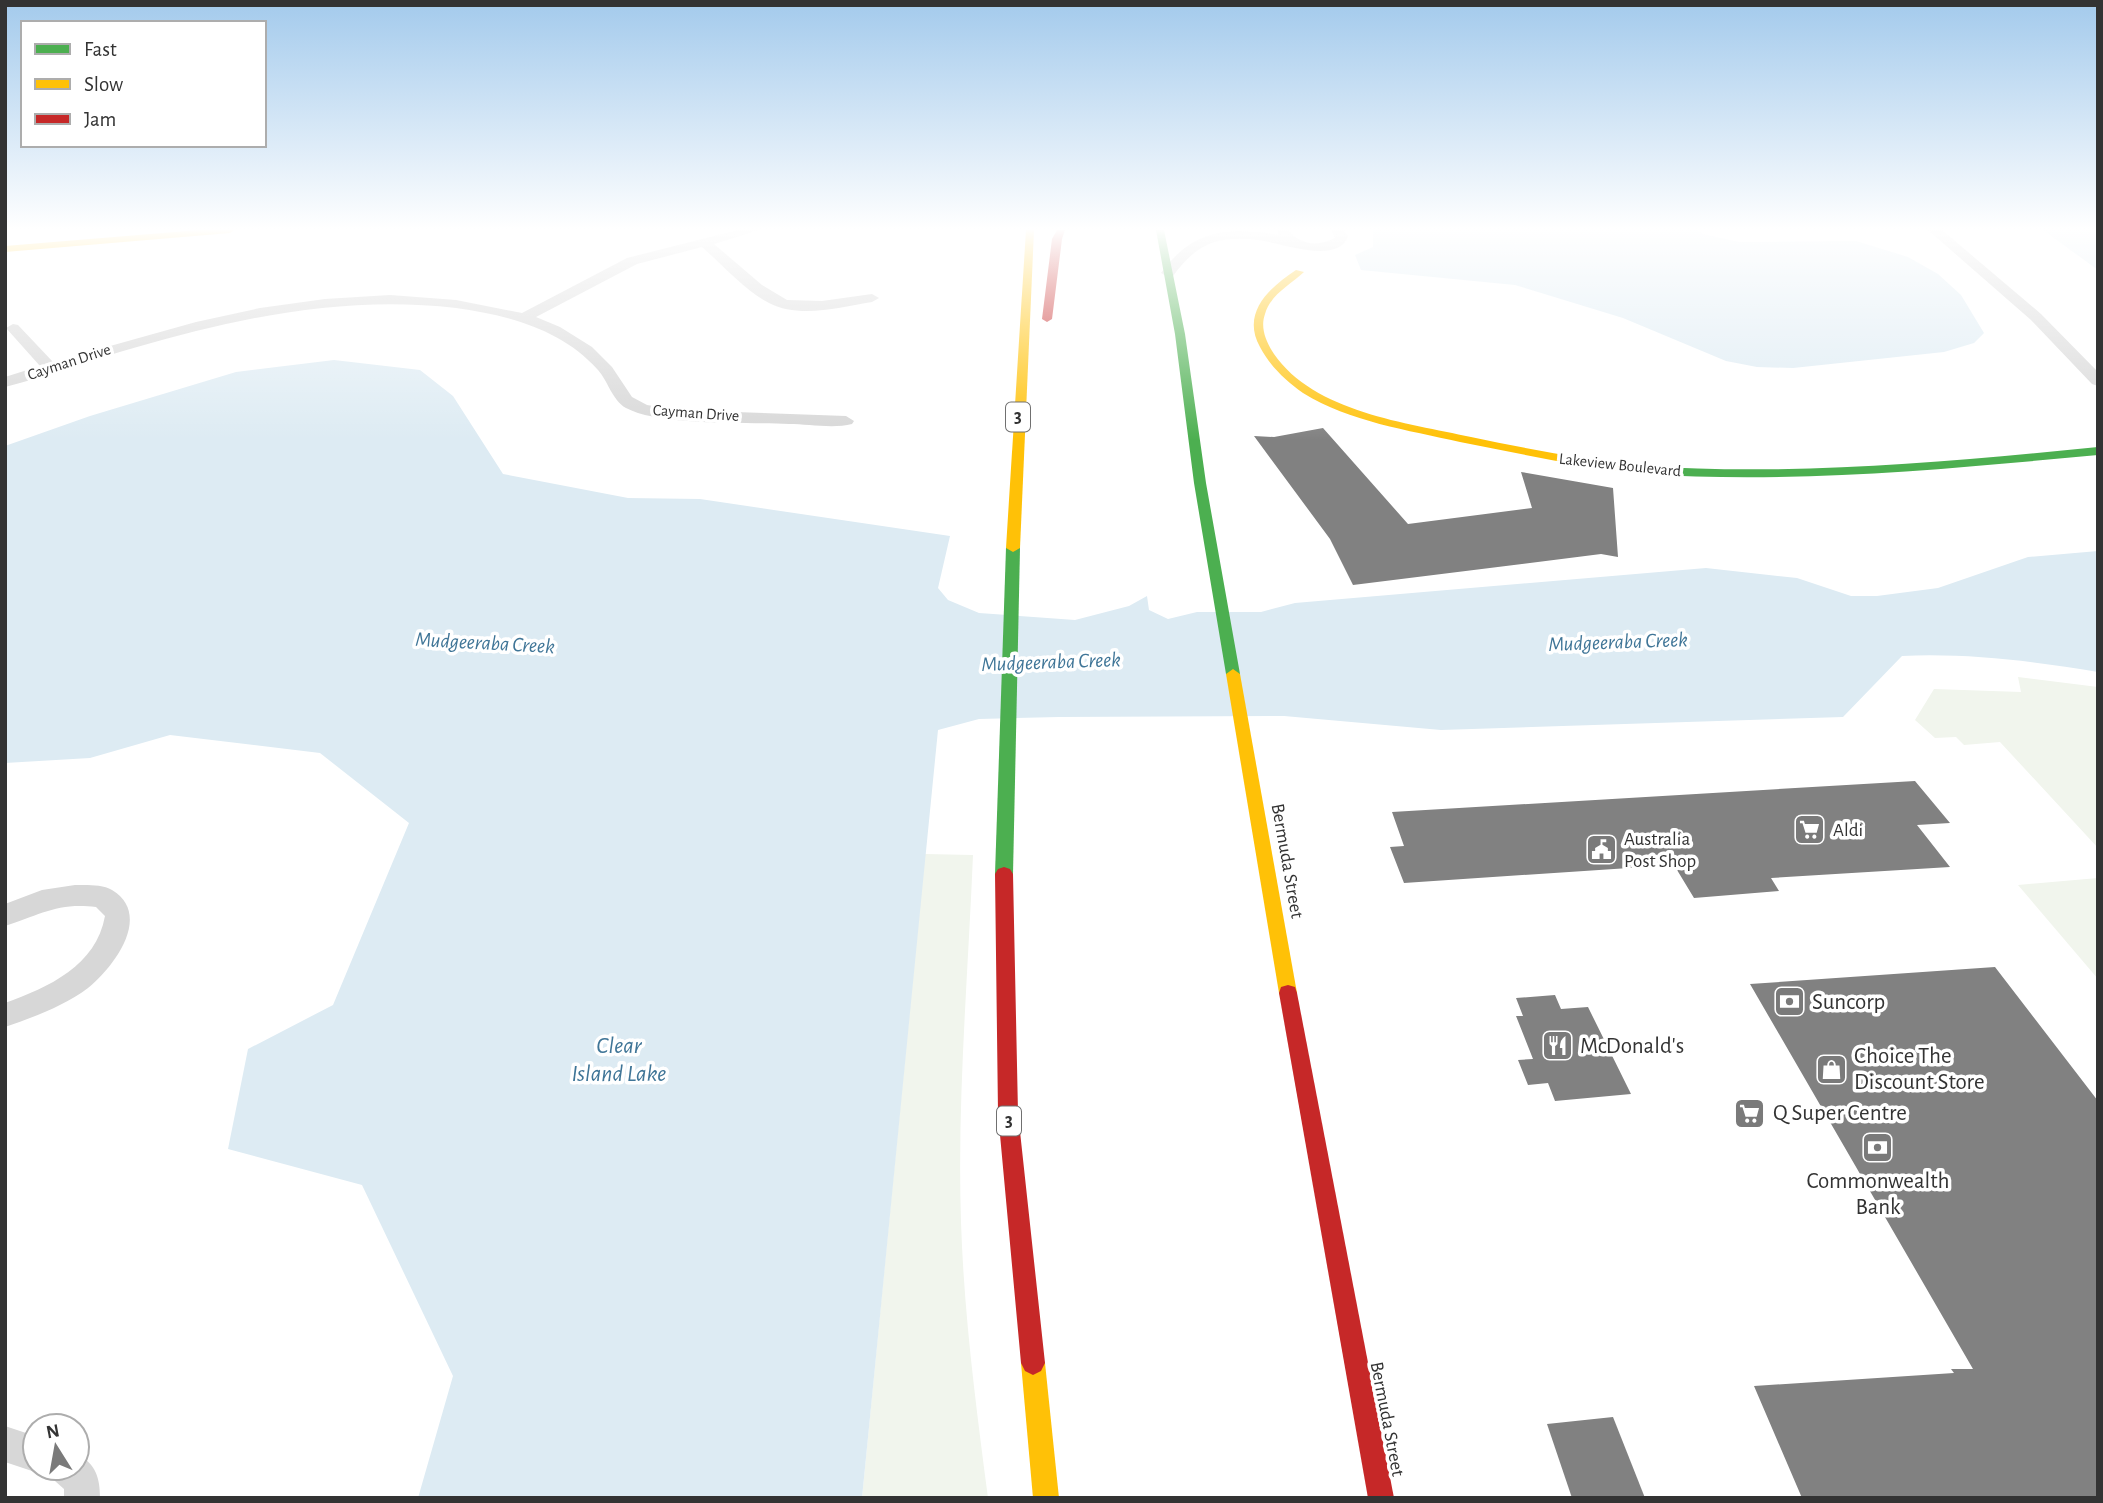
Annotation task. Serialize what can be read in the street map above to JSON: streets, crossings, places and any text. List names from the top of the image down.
{
  "streets": {
    "main road": ["3", "Lakeview Boulevard", "Bermuda Street"],
    "street": ["Cayman Drive"]
  },
  "water": ["Mudgeeraba Creek", "Clear Island Lake"],
  "places": {
    "supermarket": ["Aldi", "Q Super Centre"],
    "public building": ["Australia Post Shop"],
    "bank": ["Suncorp", "Commonwealth Bank"],
    "restaurant": ["McDonald's"],
    "shop": ["Choice The Discount Store"]
  },
  "legend": ["Fast", "Slow", "Jam"],
  "north": "top"
}
